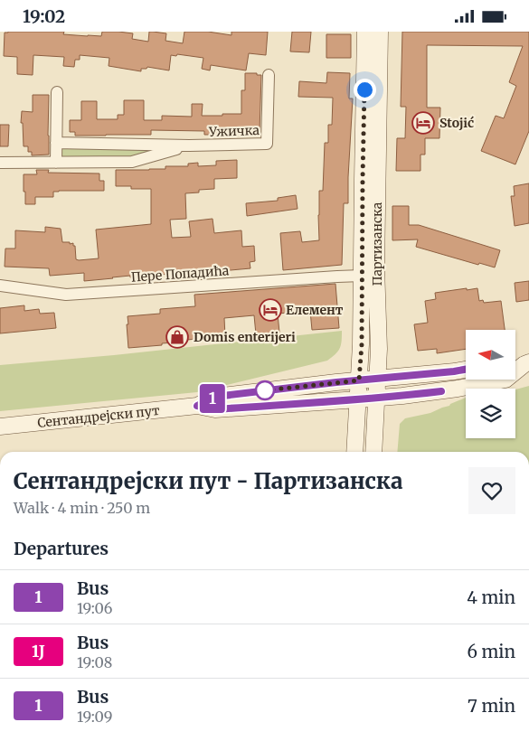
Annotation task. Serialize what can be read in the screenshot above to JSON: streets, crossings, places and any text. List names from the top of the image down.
{
  "streets": {
    "main road": ["Партизанска", "Сентандрејски пут"],
    "street": ["Ужичка", "Пере Попадића"]
  },
  "crossings": [
    ["Партизанска", "Пере Попадића"],
    ["Партизанска", "Сентандрејски пут"]
  ],
  "places": {
    "hotel": ["Stojić", "Елемент"],
    "shop": ["Domis enterijeri"]
  },
  "lines": ["bus line 1"],
  "north": "left",
  "page": {
    "status": "19:02",
    "on_map": "1",
    "heading": [
      ["Сентандрејски пут - Партизанска", "Walk · 4 min · 250 m"],
      "Departures"
    ],
    "list": [
      {
        "mark": "1",
        "name": "Bus",
        "note": "19:06",
        "value": "4 min"
      },
      {
        "mark": "1J",
        "name": "Bus",
        "note": "19:08",
        "value": "6 min"
      },
      {
        "mark": "1",
        "name": "Bus",
        "note": "19:09",
        "value": "7 min"
      }
    ]
  }
}
